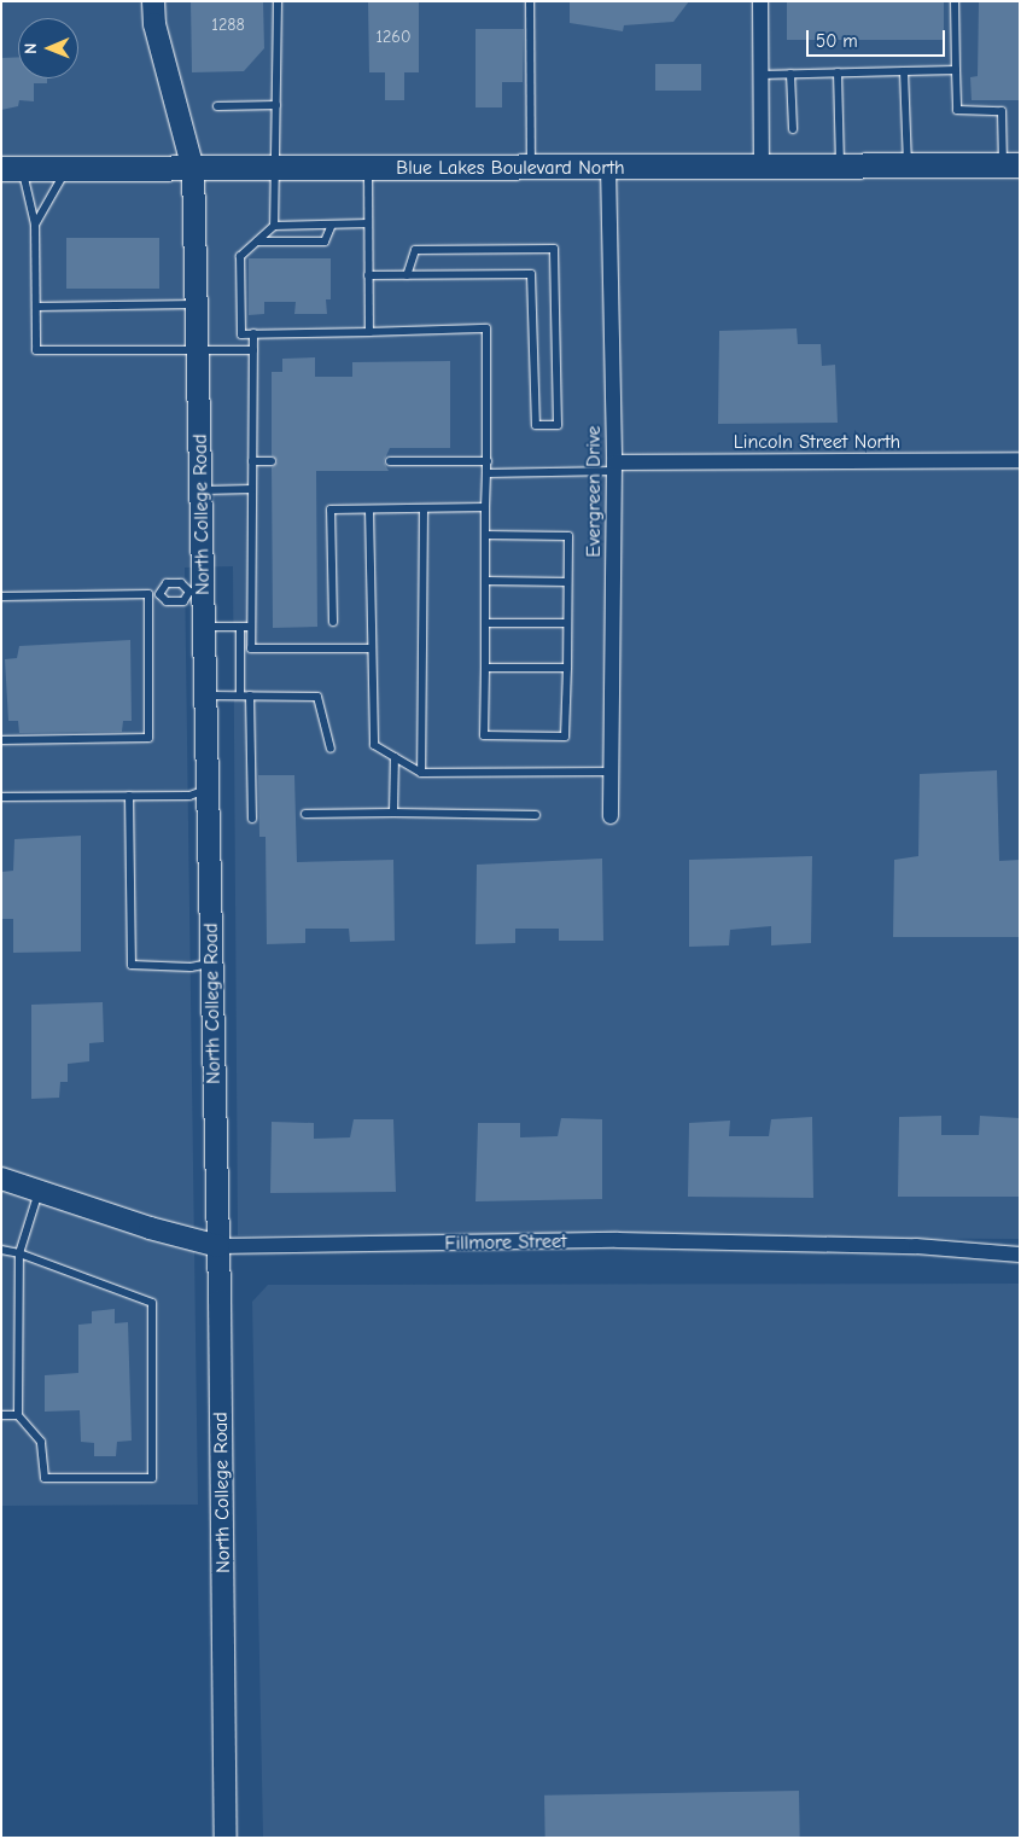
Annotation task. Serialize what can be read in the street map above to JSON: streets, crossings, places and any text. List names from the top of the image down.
{
  "streets": {
    "main road": ["Blue Lakes Boulevard North", "North College Road", "Fillmore Street"],
    "street": ["Lincoln Street North", "Evergreen Drive"]
  },
  "crossings": [
    ["Blue Lakes Boulevard North", "Evergreen Drive"],
    ["Blue Lakes Boulevard North", "North College Road"],
    ["Lincoln Street North", "Evergreen Drive"],
    ["North College Road", "Fillmore Street"]
  ],
  "house_numbers": ["1288", "1260"],
  "scale_bar": "50 m",
  "north": "left"
}
